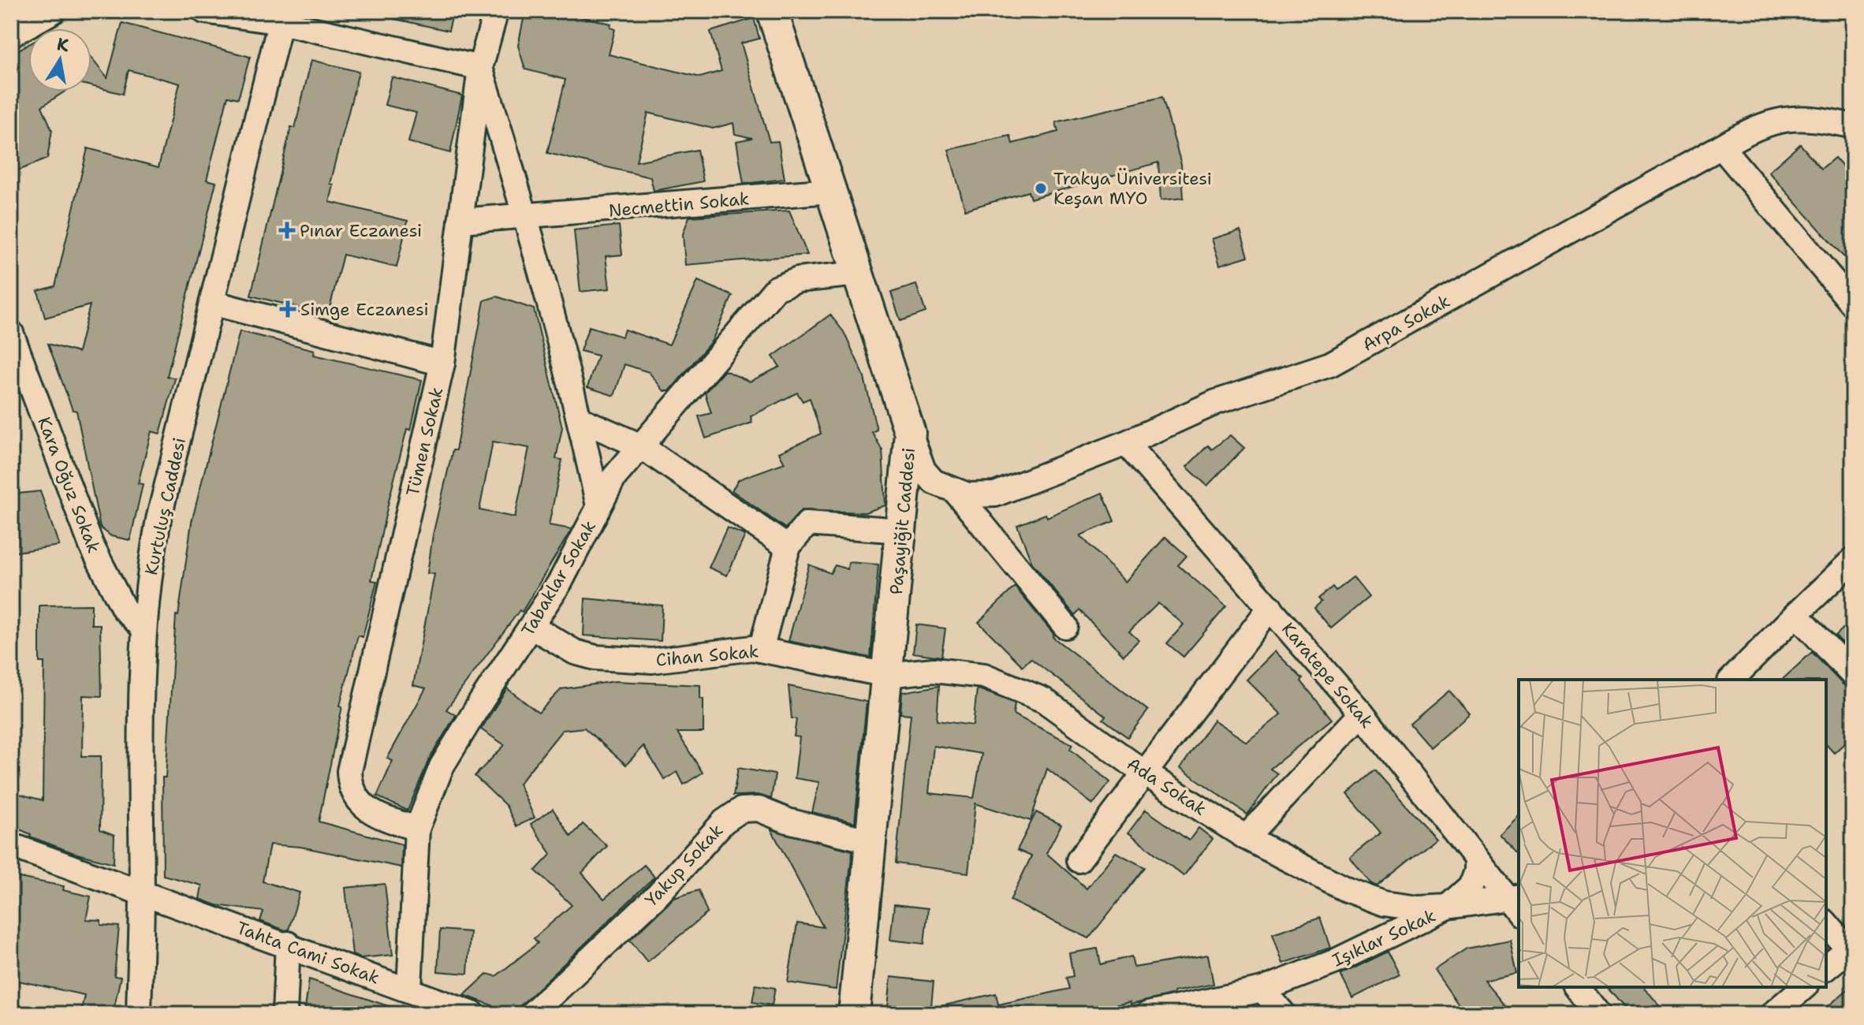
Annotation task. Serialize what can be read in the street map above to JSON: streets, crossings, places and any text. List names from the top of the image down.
{
  "streets": {
    "main road": ["Paşayiğit Caddesi"],
    "street": [
      "Necmettin Sokak",
      "Arpa Sokak",
      "Tümen Sokak",
      "Kara Oğuz Sokak",
      "Kurtuluş Caddesi",
      "Tabaklar Sokak",
      "Cihan Sokak",
      "Karatepe Sokak",
      "Ada Sokak",
      "Yakup Sokak",
      "Işıklar Sokak",
      "Tahta Cami Sokak"
    ]
  },
  "crossings": [
    ["Necmettin Sokak", "Tümen Sokak"],
    ["Necmettin Sokak", "Paşayiğit Caddesi"],
    ["Arpa Sokak", "Paşayiğit Caddesi"],
    ["Arpa Sokak", "Karatepe Sokak"],
    ["Tümen Sokak", "Tabaklar Sokak"],
    ["Kara Oğuz Sokak", "Kurtuluş Caddesi"],
    ["Kurtuluş Caddesi", "Tahta Cami Sokak"],
    ["Paşayiğit Caddesi", "Tabaklar Sokak"],
    ["Paşayiğit Caddesi", "Cihan Sokak"],
    ["Paşayiğit Caddesi", "Ada Sokak"],
    ["Paşayiğit Caddesi", "Yakup Sokak"],
    ["Tabaklar Sokak", "Cihan Sokak"],
    ["Tabaklar Sokak", "Tahta Cami Sokak"],
    ["Cihan Sokak", "Ada Sokak"],
    ["Karatepe Sokak", "Işıklar Sokak"],
    ["Ada Sokak", "Işıklar Sokak"]
  ],
  "places": {
    "other": ["Trakya Üniversitesi Keşan MYO"],
    "health": ["Pınar Eczanesi", "Simge Eczanesi"]
  },
  "north": "top"
}
